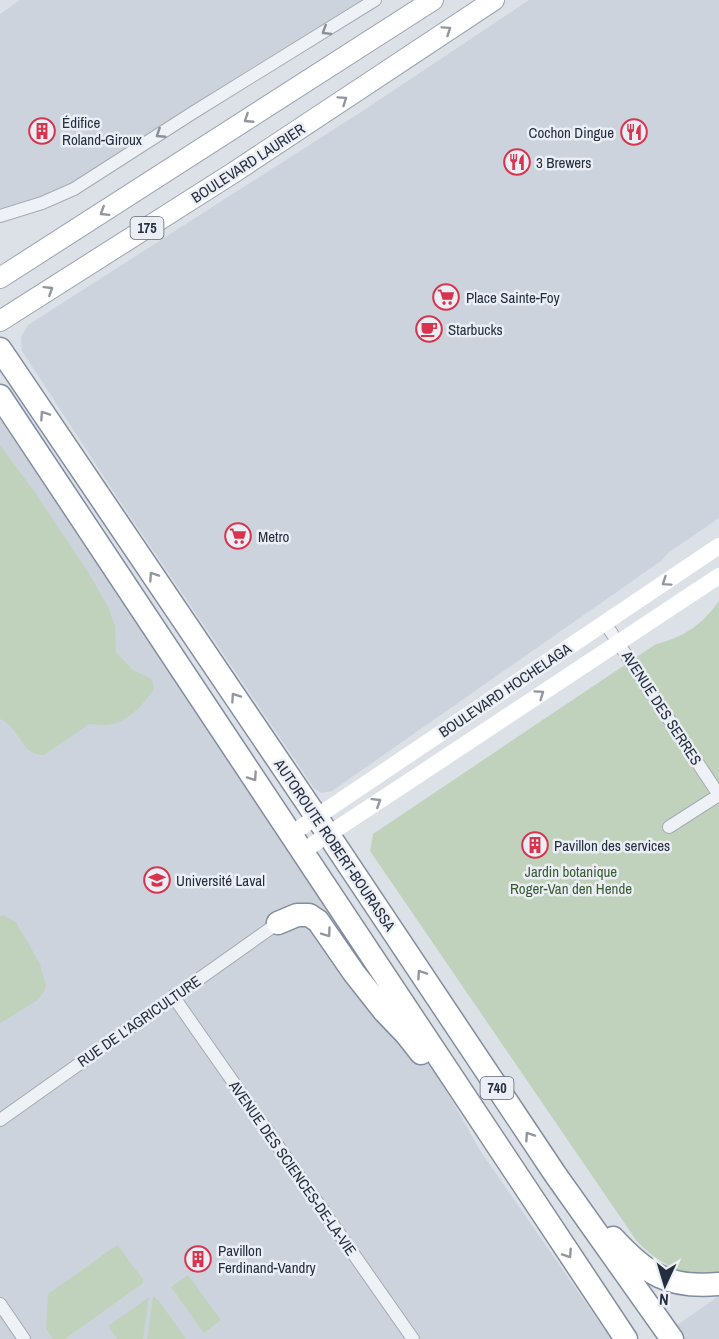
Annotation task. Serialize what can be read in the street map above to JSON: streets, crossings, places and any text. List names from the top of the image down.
{
  "streets": {
    "highway": ["AUTOROUTE ROBERT-BOURASSA", "740"],
    "main road": ["BOULEVARD LAURIER", "175", "BOULEVARD HOCHELAGA"],
    "street": ["AVENUE DES SERRES", "RUE DE L'AGRICULTURE", "AVENUE DES SCIENCES-DE-LA-VIE"]
  },
  "crossings": [
    ["BOULEVARD HOCHELAGA", "AVENUE DES SERRES"],
    ["BOULEVARD HOCHELAGA", "AUTOROUTE ROBERT-BOURASSA"],
    ["RUE DE L'AGRICULTURE", "AVENUE DES SCIENCES-DE-LA-VIE"]
  ],
  "parks": ["Jardin botanique Roger-Van den Hende"],
  "places": {
    "building": ["Édifice Roland-Giroux", "Pavillon des services", "Pavillon Ferdinand-Vandry"],
    "restaurant": ["Cochon Dingue", "3 Brewers"],
    "supermarket": ["Place Sainte-Foy", "Metro"],
    "cafe": ["Starbucks"],
    "school or university": ["Université Laval"]
  },
  "north": "bottom"
}
